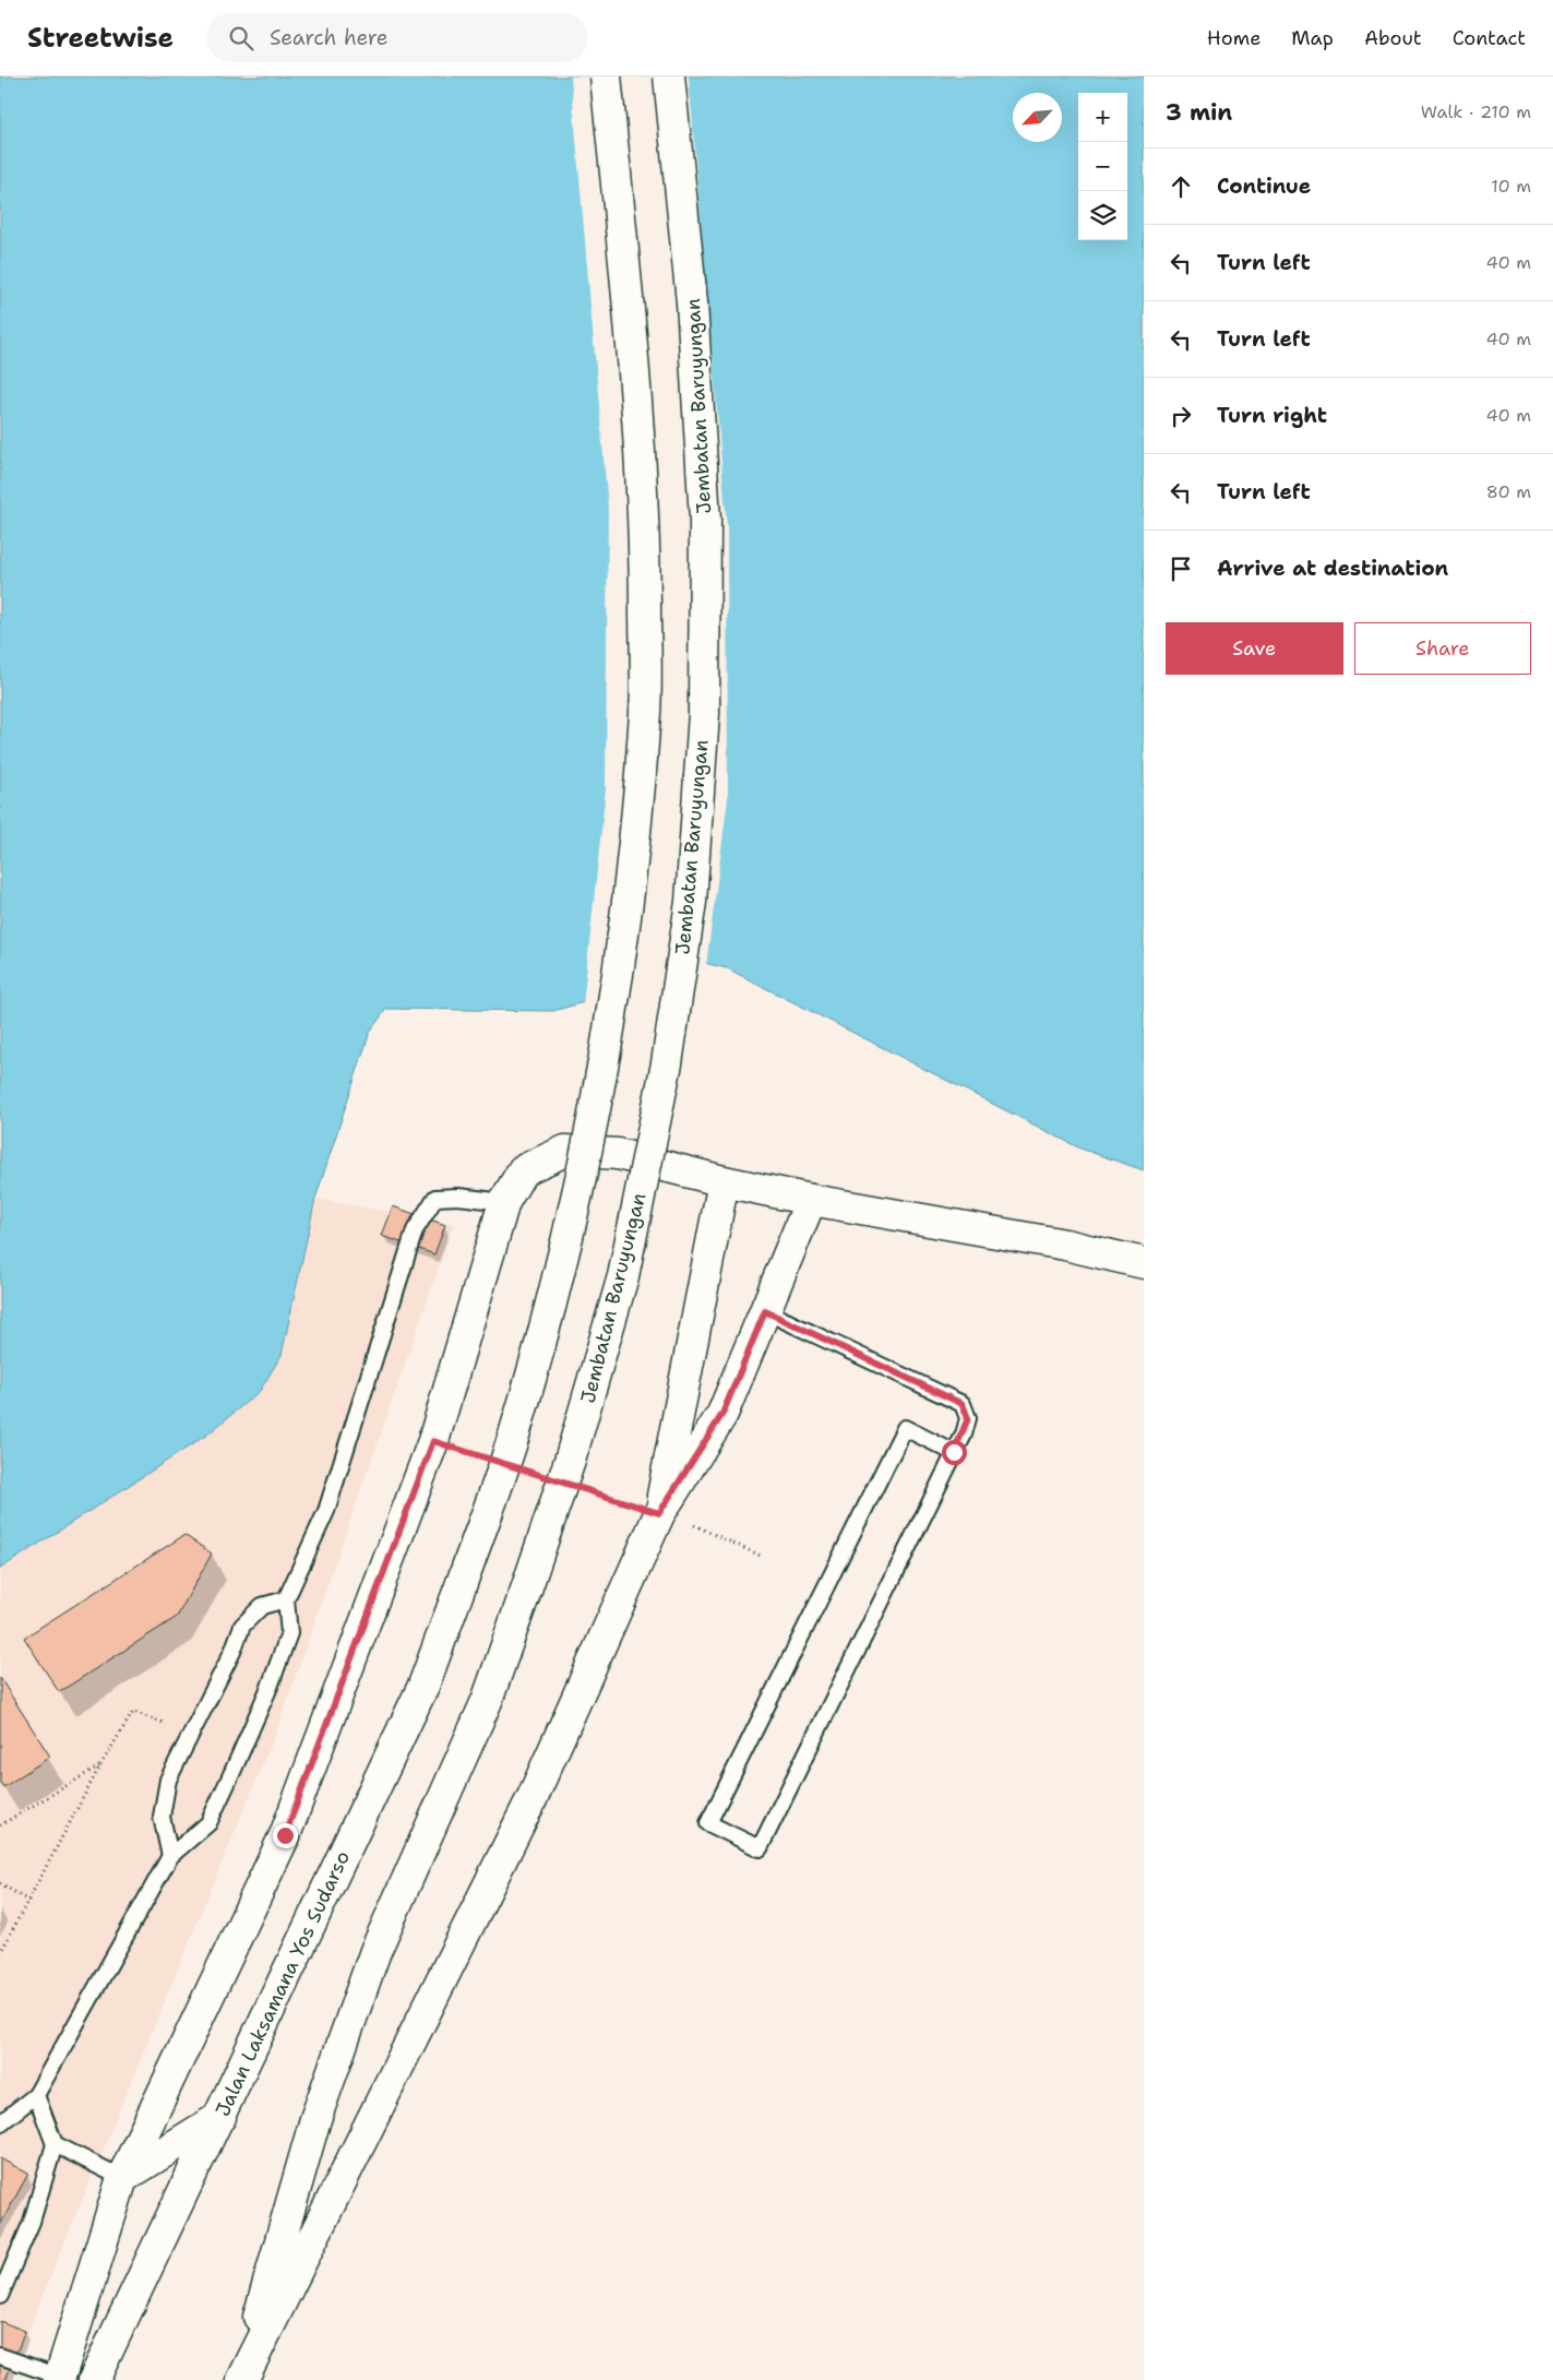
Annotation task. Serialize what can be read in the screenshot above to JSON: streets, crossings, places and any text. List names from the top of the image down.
{
  "streets": {
    "main road": ["Jembatan Baruyungan", "Jalan Laksamana Yos Sudarso"]
  },
  "north": "bottom left",
  "page": {
    "header": "Streetwise",
    "search": "Search here",
    "nav": [
      "Home",
      "Map",
      "About",
      "Contact"
    ],
    "heading": ["3 min", "Walk · 210 m"],
    "map_buttons": ["+", "−"],
    "list": [
      ["Continue", "10 m"],
      ["Turn left", "40 m"],
      ["Turn left", "40 m"],
      ["Turn right", "40 m"],
      ["Turn left", "80 m"],
      "Arrive at destination"
    ],
    "buttons": ["Save", "Share"]
  }
}
